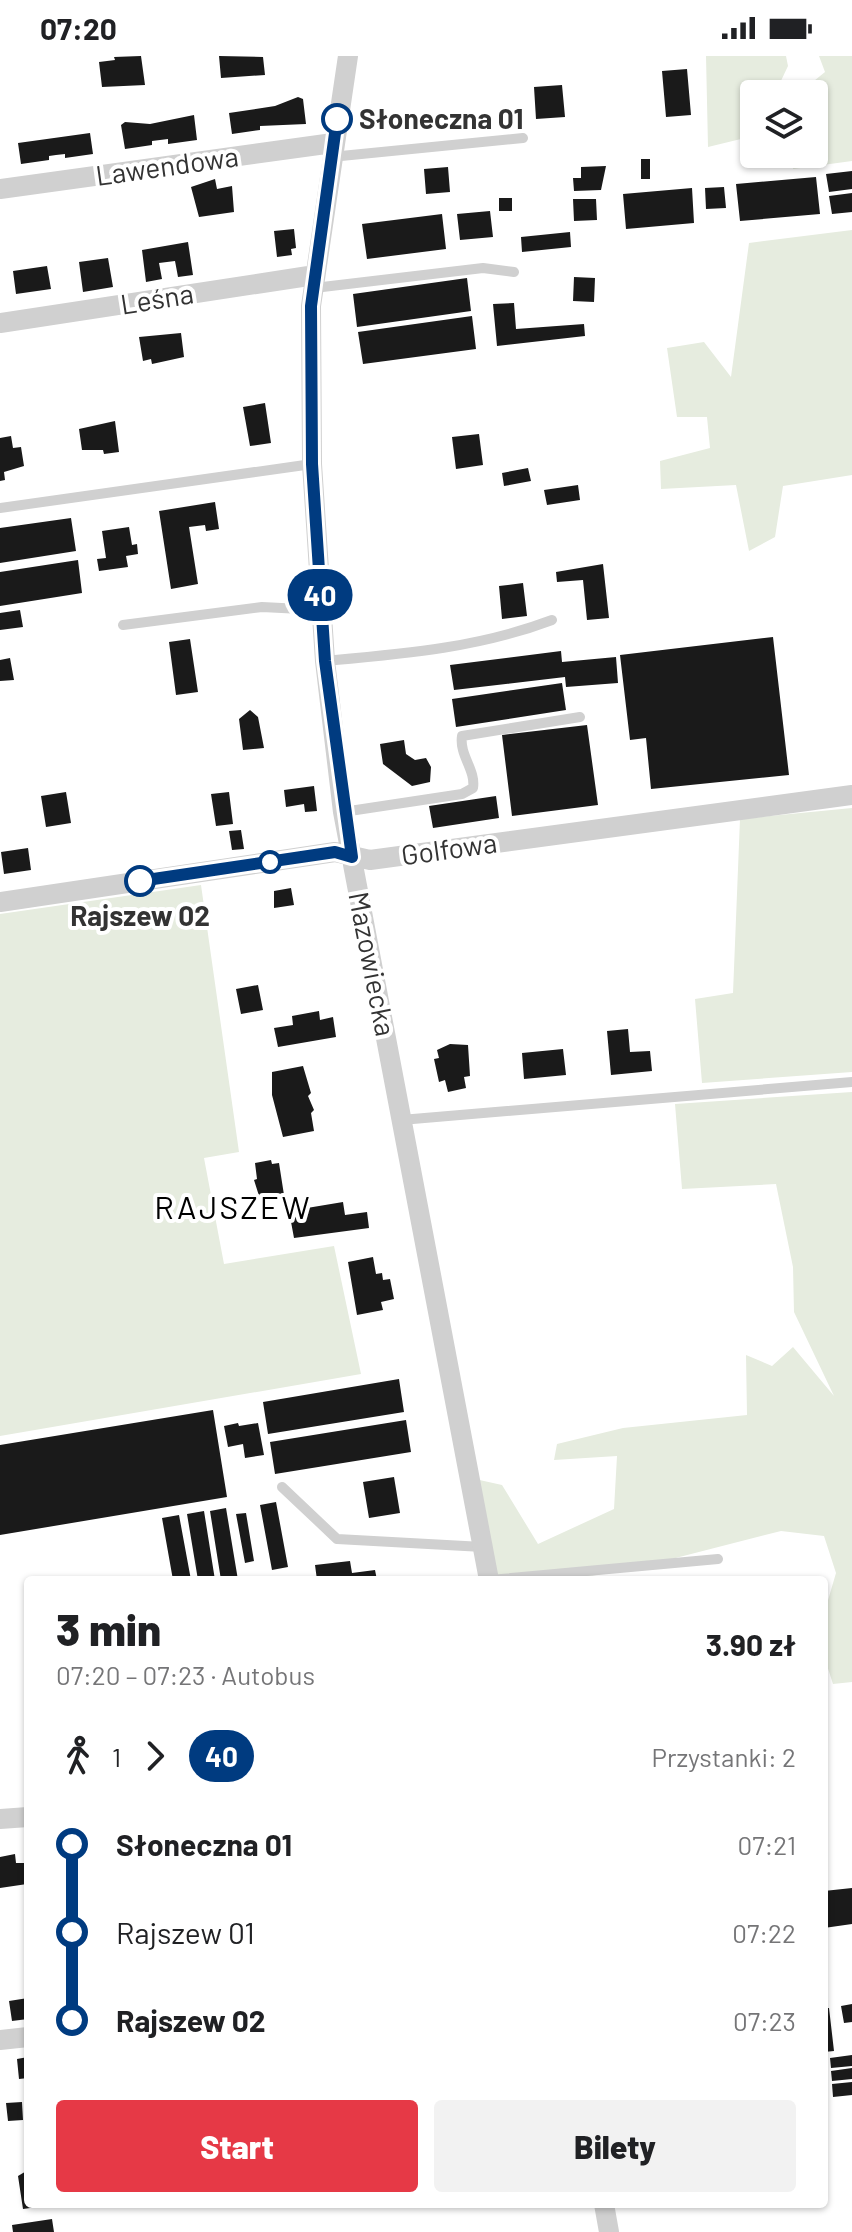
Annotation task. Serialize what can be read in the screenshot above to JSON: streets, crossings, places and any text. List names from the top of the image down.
{
  "streets": {
    "street": [
      "Lawendowa",
      "Leśna",
      "Golfowa",
      "Mazowiecka"
    ]
  },
  "crossings": [
    ["Lawendowa", "Mazowiecka"],
    ["Leśna", "Mazowiecka"],
    ["Golfowa", "Mazowiecka"]
  ],
  "districts": ["RAJSZEW"],
  "places": ["Słoneczna 01", "Rajszew 02"],
  "lines": ["bus line 40"],
  "page": {
    "status": "07:20",
    "on_map": "40",
    "heading": ["3 min", "07:20 – 07:23 · Autobus", "3.90 zł"],
    "legs": ["1", "40", "Przystanki: 2"],
    "list": [
      {
        "name": "Słoneczna 01",
        "value": "07:21"
      },
      {
        "name": "Rajszew 01",
        "value": "07:22"
      },
      {
        "name": "Rajszew 02",
        "value": "07:23"
      }
    ],
    "buttons": ["Start", "Bilety"]
  }
}
